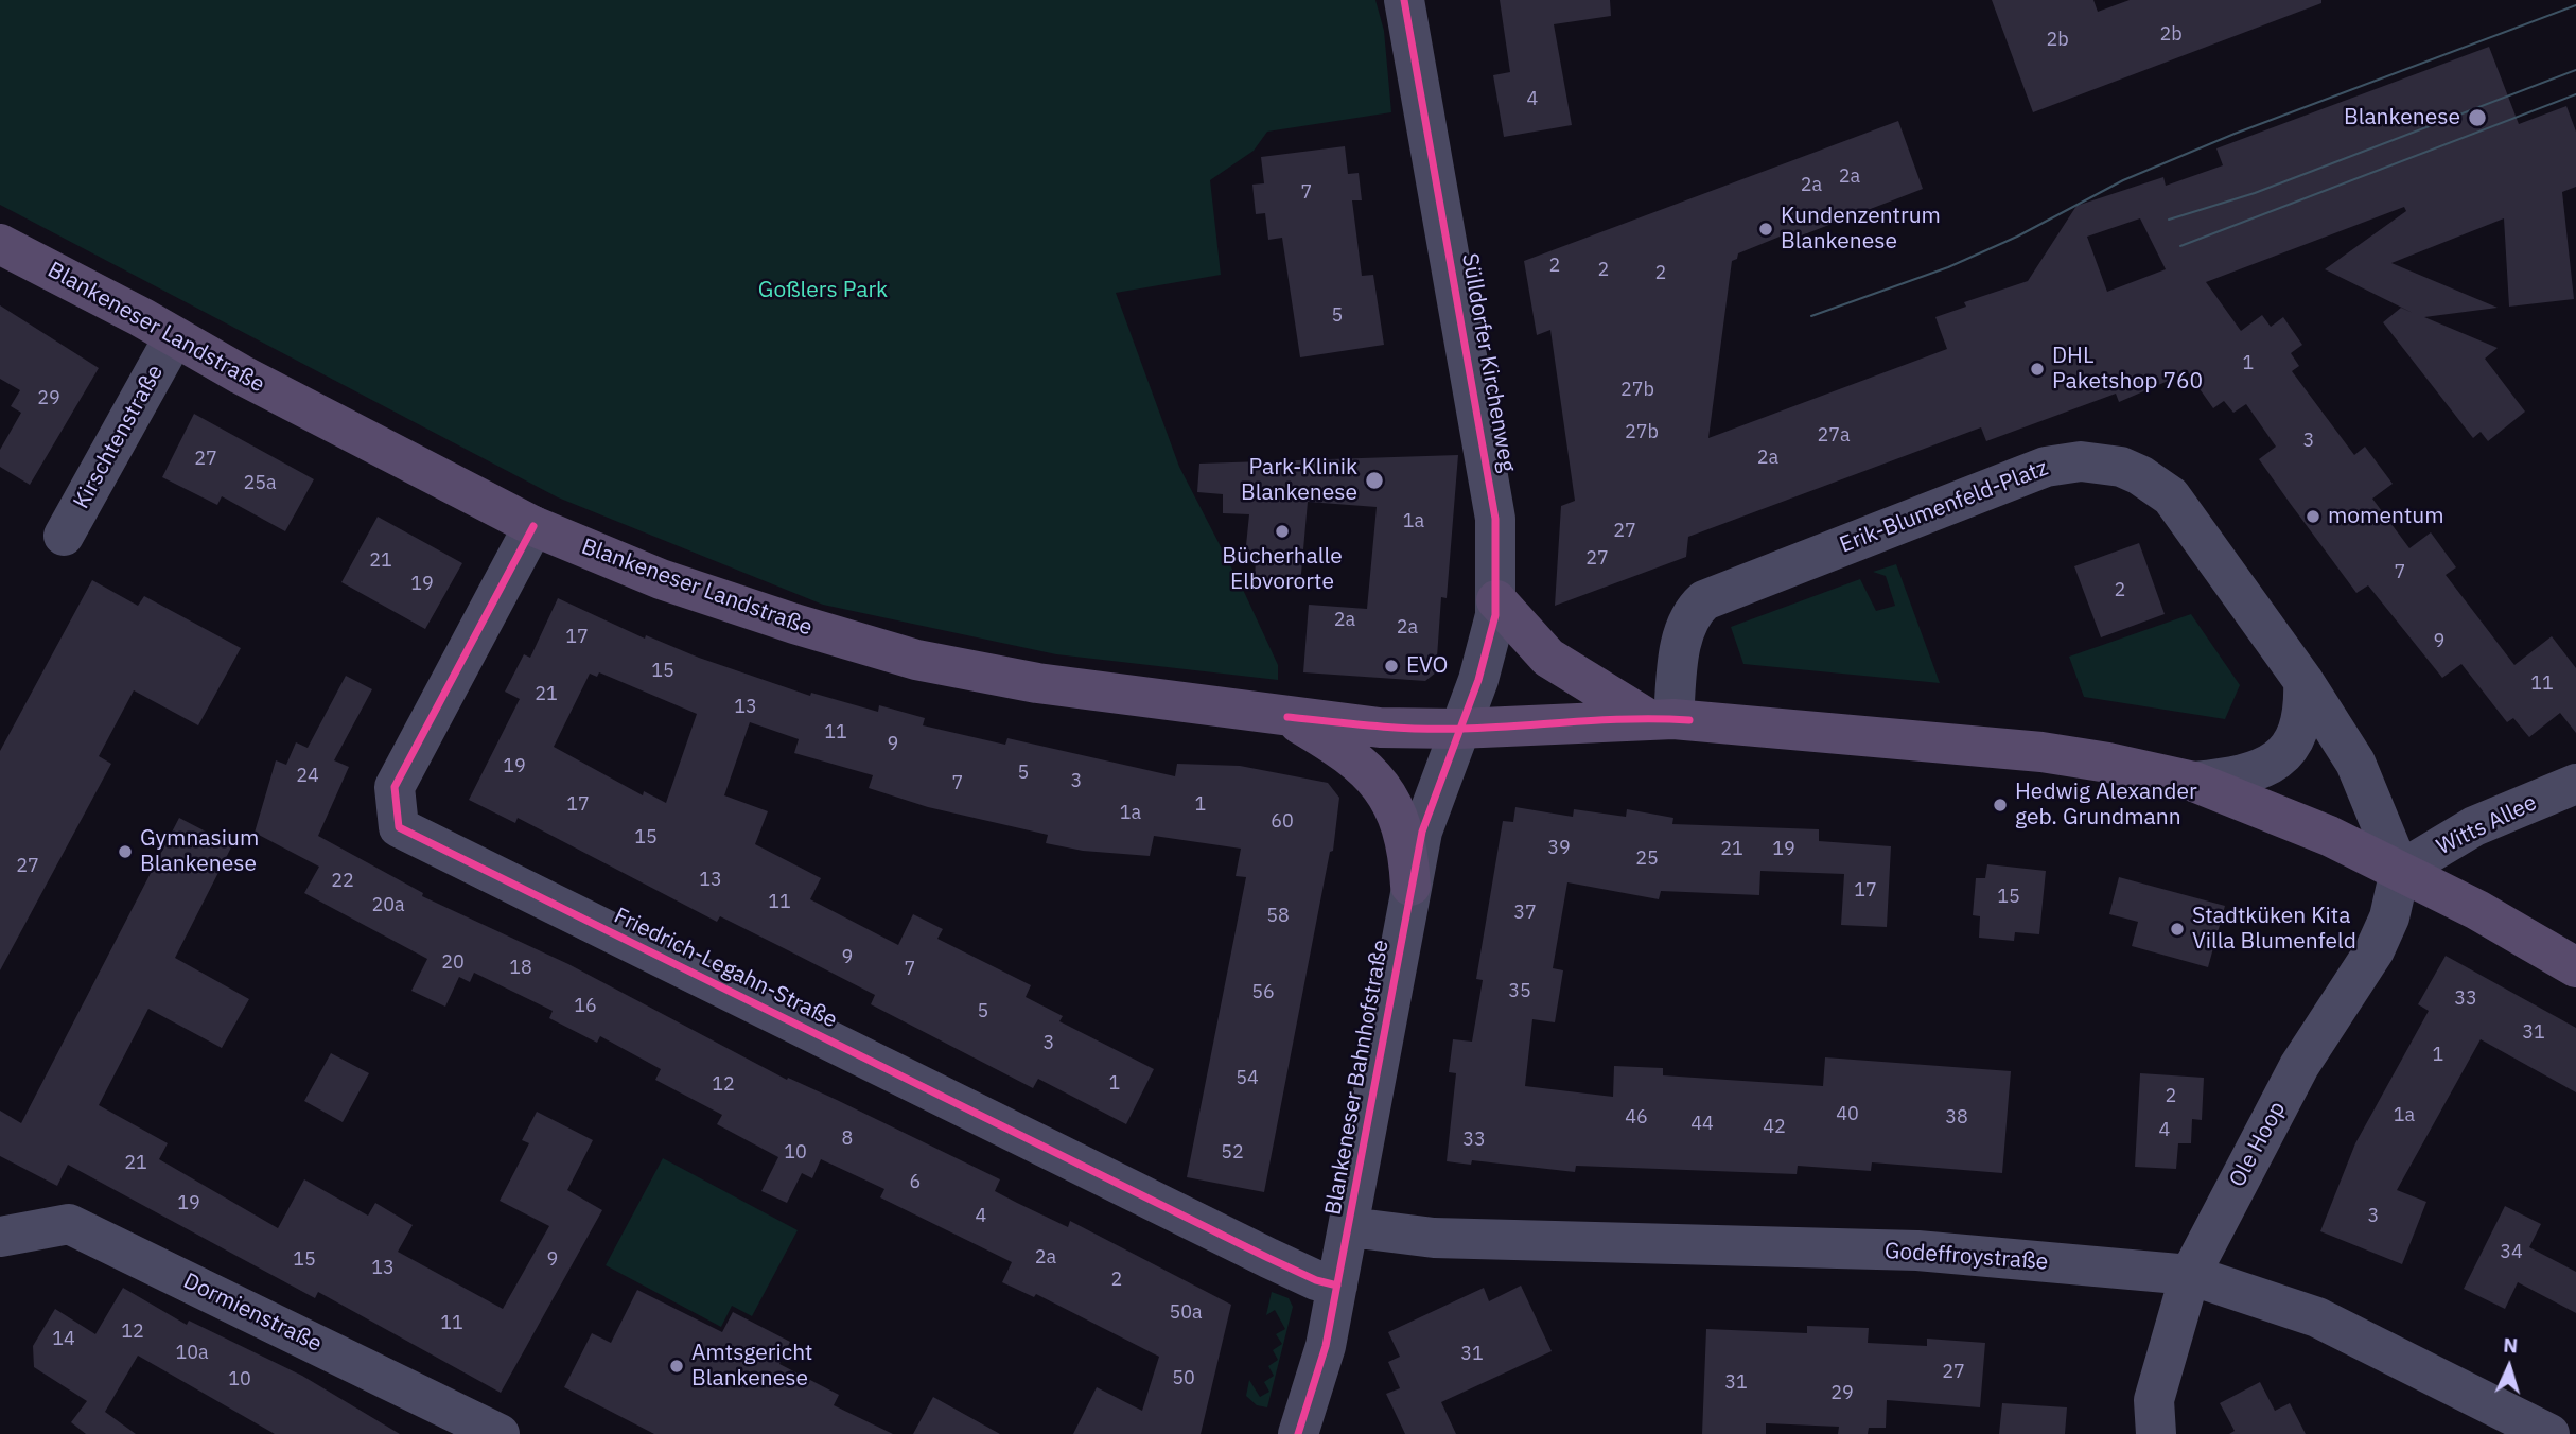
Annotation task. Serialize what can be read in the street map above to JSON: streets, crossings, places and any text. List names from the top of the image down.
{
  "streets": {
    "main road": ["Blankeneser Landstraße"],
    "street": [
      "Sülldorfer Kirchenweg",
      "Kirschtenstraße",
      "Erik-Blumenfeld-Platz",
      "Witts Allee",
      "Friedrich-Legahn-Straße",
      "Blankeneser Bahnhofstraße",
      "Ole Hoop",
      "Godeffroystraße",
      "Dormienstraße"
    ]
  },
  "crossings": [
    ["Blankeneser Landstraße", "Sülldorfer Kirchenweg"],
    ["Blankeneser Landstraße", "Kirschtenstraße"],
    ["Blankeneser Landstraße", "Friedrich-Legahn-Straße"],
    ["Blankeneser Landstraße", "Blankeneser Bahnhofstraße"],
    ["Sülldorfer Kirchenweg", "Blankeneser Bahnhofstraße"],
    ["Erik-Blumenfeld-Platz", "Witts Allee"],
    ["Erik-Blumenfeld-Platz", "Ole Hoop"],
    ["Witts Allee", "Ole Hoop"],
    ["Friedrich-Legahn-Straße", "Blankeneser Bahnhofstraße"],
    ["Blankeneser Bahnhofstraße", "Godeffroystraße"],
    ["Ole Hoop", "Godeffroystraße"]
  ],
  "parks": ["Goßlers Park"],
  "places": [
    "Blankenese",
    "Kundenzentrum Blankenese",
    "DHL Paketshop 760",
    "Park-Klinik Blankenese",
    "momentum",
    "Bücherhalle Elbvororte",
    "EVO",
    "Hedwig Alexander geb. Grundmann",
    "Gymnasium Blankenese",
    "Stadtküken Kita Villa Blumenfeld",
    "Amtsgericht Blankenese"
  ],
  "house_numbers": [
    "2b",
    "2b",
    "4",
    "2a",
    "2a",
    "7",
    "2",
    "2",
    "2",
    "5",
    "1",
    "27b",
    "29",
    "27b",
    "27a",
    "3",
    "2a",
    "27",
    "25a",
    "1a",
    "27",
    "27",
    "21",
    "7",
    "19",
    "2",
    "2a",
    "2a",
    "17",
    "9",
    "15",
    "11",
    "21",
    "13",
    "11",
    "9",
    "19",
    "5",
    "24",
    "3",
    "7",
    "17",
    "1",
    "1a",
    "60",
    "15",
    "39",
    "21",
    "19",
    "25",
    "27",
    "13",
    "22",
    "17",
    "15",
    "11",
    "20a",
    "37",
    "58",
    "9",
    "20",
    "18",
    "7",
    "35",
    "56",
    "33",
    "16",
    "5",
    "31",
    "3",
    "1",
    "54",
    "1",
    "12",
    "2",
    "40",
    "1a",
    "46",
    "38",
    "44",
    "42",
    "4",
    "8",
    "33",
    "10",
    "52",
    "21",
    "6",
    "19",
    "4",
    "3",
    "34",
    "2a",
    "15",
    "9",
    "13",
    "2",
    "50a",
    "11",
    "12",
    "14",
    "10a",
    "31",
    "27",
    "50",
    "10",
    "31",
    "29"
  ],
  "north": "top"
}
